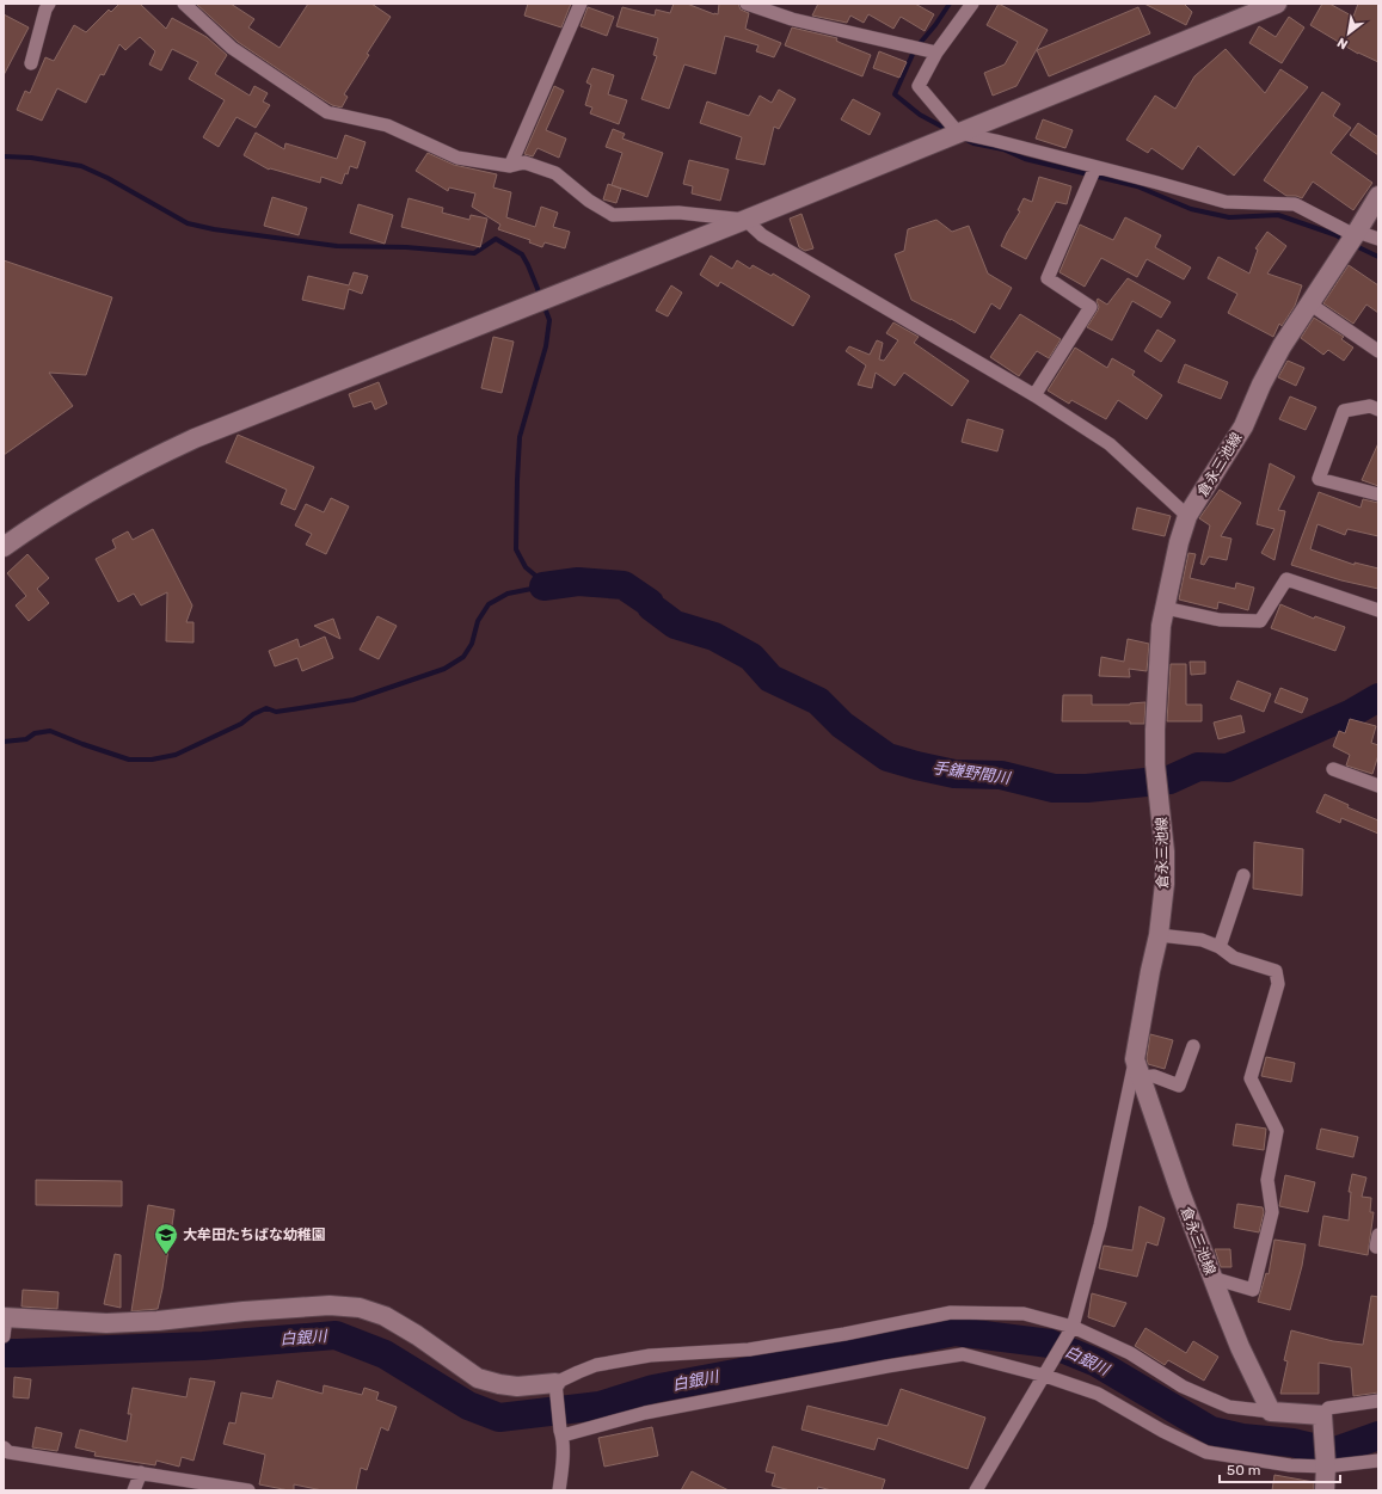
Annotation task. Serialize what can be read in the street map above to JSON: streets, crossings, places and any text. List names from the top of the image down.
{
  "streets": {
    "street": ["倉永三池線"]
  },
  "water": ["手鎌野間川", "白銀川"],
  "places": {
    "school or university": ["大牟田たちばな幼稚園"]
  },
  "scale_bar": "50 m",
  "north": "bottom left"
}
